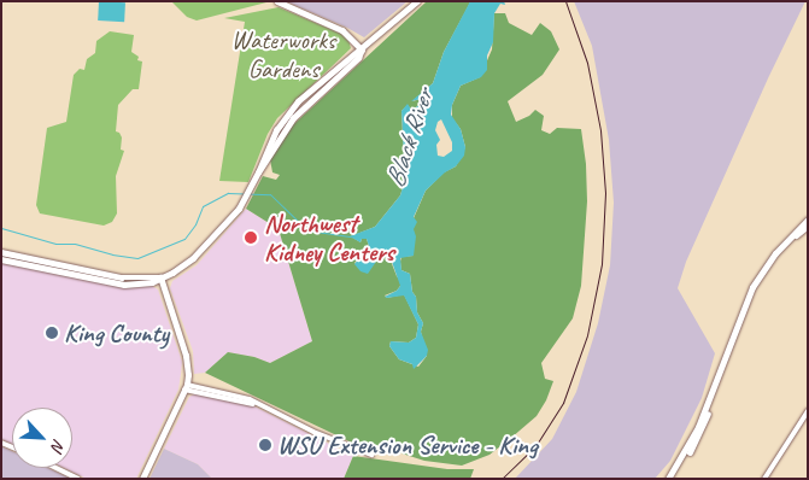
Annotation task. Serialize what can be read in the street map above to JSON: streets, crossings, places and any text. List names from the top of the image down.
{
  "water": ["Black River"],
  "parks": ["Waterworks Gardens"],
  "places": ["Northwest Kidney Centers", "King County", "WSU Extension Service - King"],
  "north": "bottom right"
}
